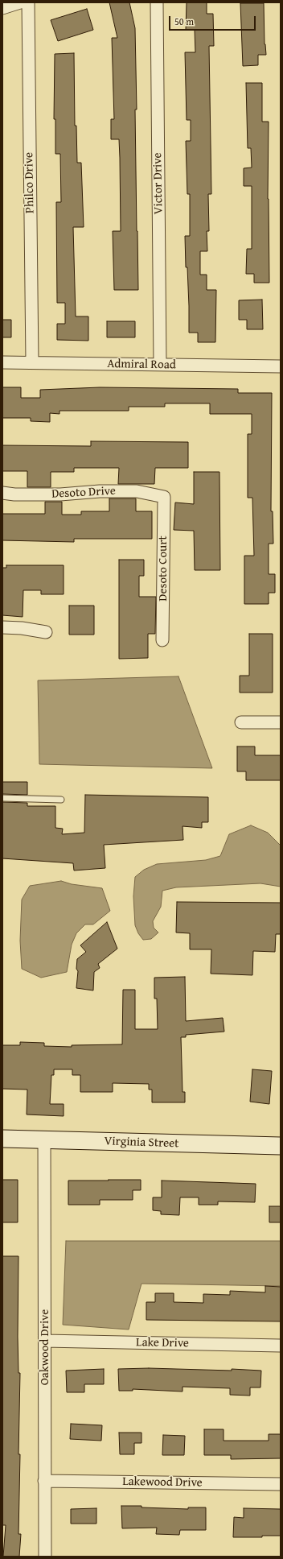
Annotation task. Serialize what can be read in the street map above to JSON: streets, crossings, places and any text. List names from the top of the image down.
{
  "streets": {
    "street": [
      "Philco Drive",
      "Victor Drive",
      "Admiral Road",
      "Desoto Drive",
      "Desoto Court",
      "Virginia Street",
      "Lake Drive",
      "Oakwood Drive",
      "Lakewood Drive"
    ]
  },
  "crossings": [
    ["Philco Drive", "Admiral Road"],
    ["Victor Drive", "Admiral Road"],
    ["Desoto Drive", "Desoto Court"],
    ["Virginia Street", "Oakwood Drive"],
    ["Lake Drive", "Oakwood Drive"],
    ["Oakwood Drive", "Lakewood Drive"]
  ],
  "scale_bar": "50 m"
}
